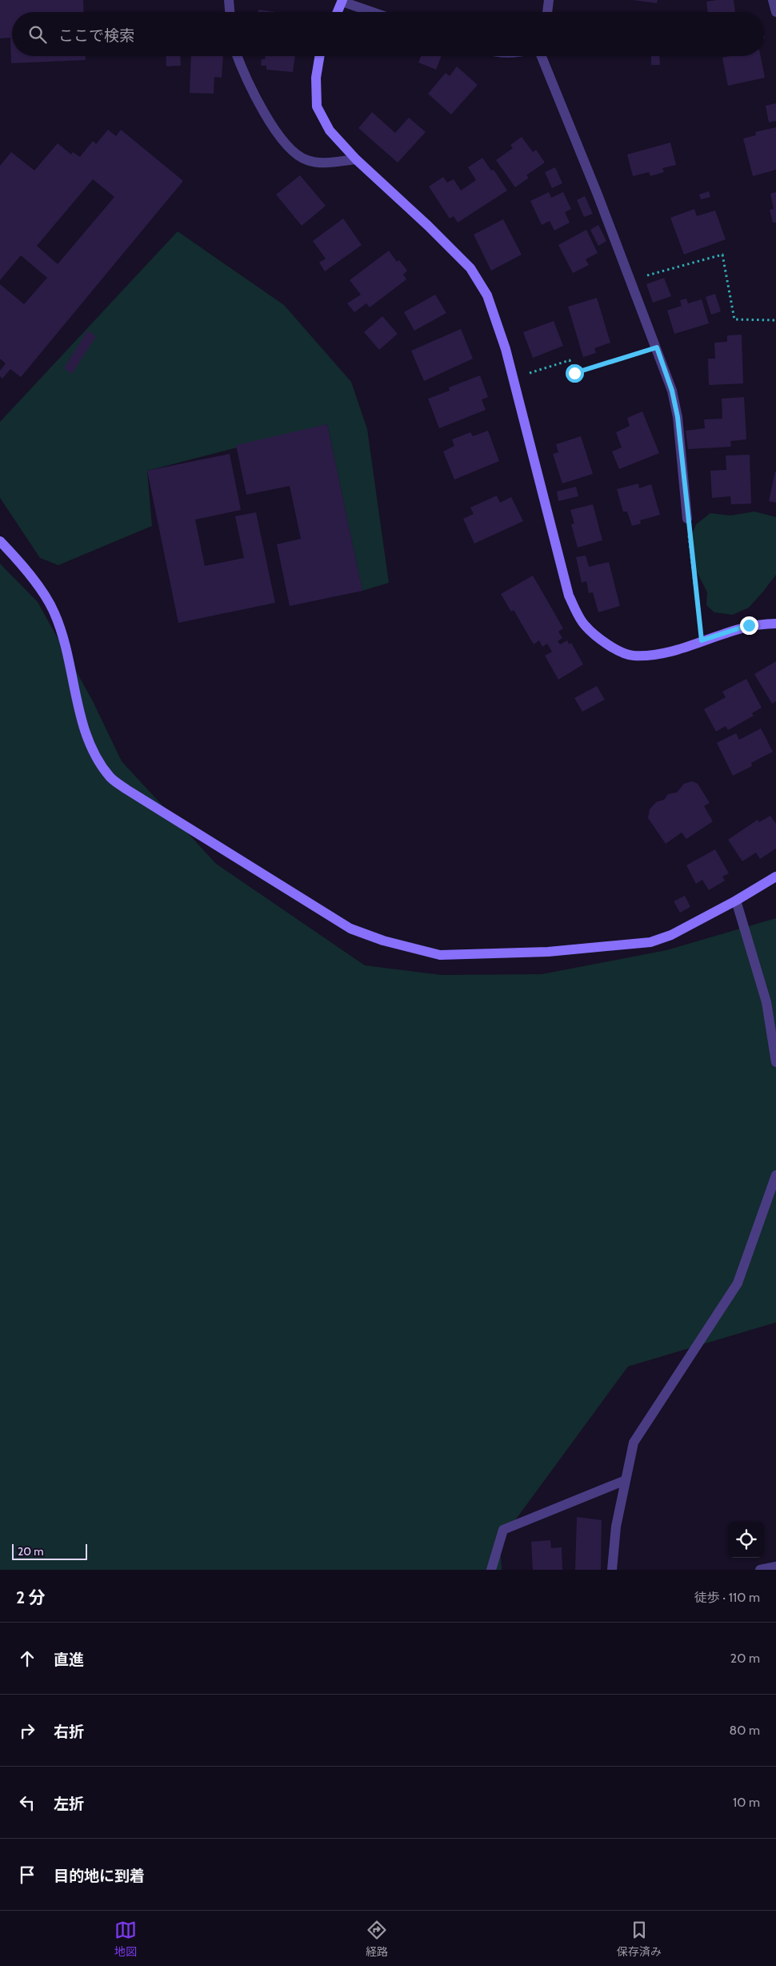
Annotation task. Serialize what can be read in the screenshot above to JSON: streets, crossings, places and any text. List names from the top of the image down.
{
  "scale_bar": "20 m",
  "page": {
    "search": "ここで検索",
    "scale": "20 m",
    "heading": ["2 分", "徒歩 · 110 m"],
    "list": [
      ["直進", "20 m"],
      ["右折", "80 m"],
      ["左折", "10 m"],
      "目的地に到着"
    ],
    "nav": ["地図", "経路", "保存済み"]
  }
}
